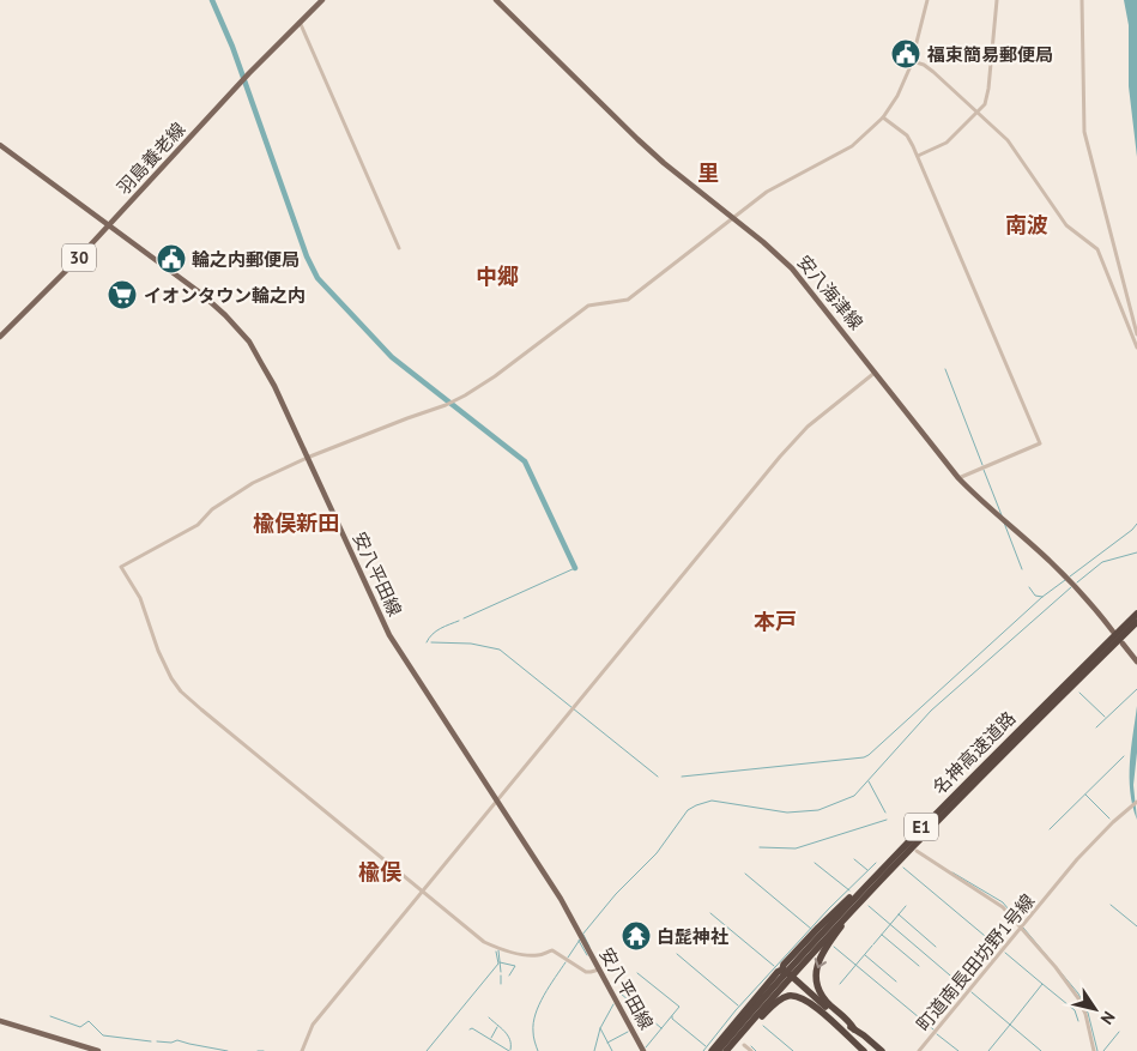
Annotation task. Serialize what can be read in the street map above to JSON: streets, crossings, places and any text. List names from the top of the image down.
{
  "streets": {
    "highway": ["名神高速道路", "E1"],
    "main road": [
      "羽島養老線",
      "30",
      "安八海津線",
      "安八平田線"
    ],
    "street": ["町道南長田坊野1号線"]
  },
  "crossings": [
    ["羽島養老線", "安八平田線"]
  ],
  "districts": [
    "里",
    "南波",
    "中郷",
    "楡俣新田",
    "本戸",
    "楡俣"
  ],
  "places": {
    "public building": ["福束簡易郵便局", "輪之内郵便局"],
    "supermarket": ["イオンタウン輪之内"],
    "temple": ["白髭神社"]
  },
  "north": "bottom right"
}
